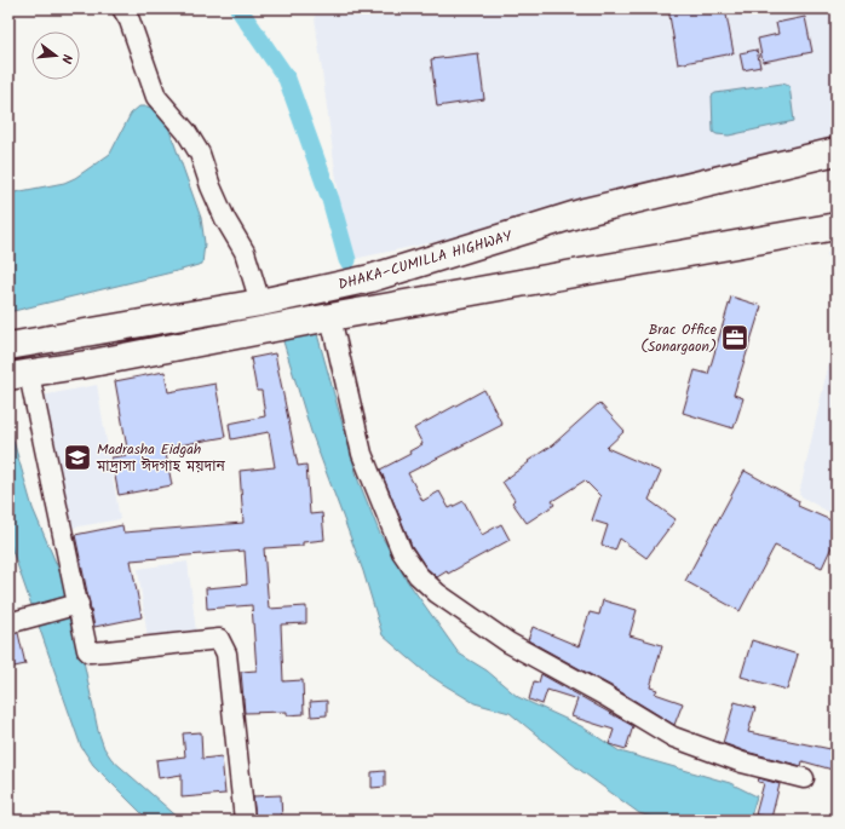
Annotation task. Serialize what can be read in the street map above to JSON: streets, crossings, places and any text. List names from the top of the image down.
{
  "streets": {
    "highway": ["DHAKA–CUMILLA HIGHWAY"]
  },
  "places": {
    "office": ["Brac Office (Sonargaon)"],
    "school or university": ["Madrasha Eidgah মাদ্রাসা ঈদগাহ ময়দান"]
  },
  "north": "right"
}
